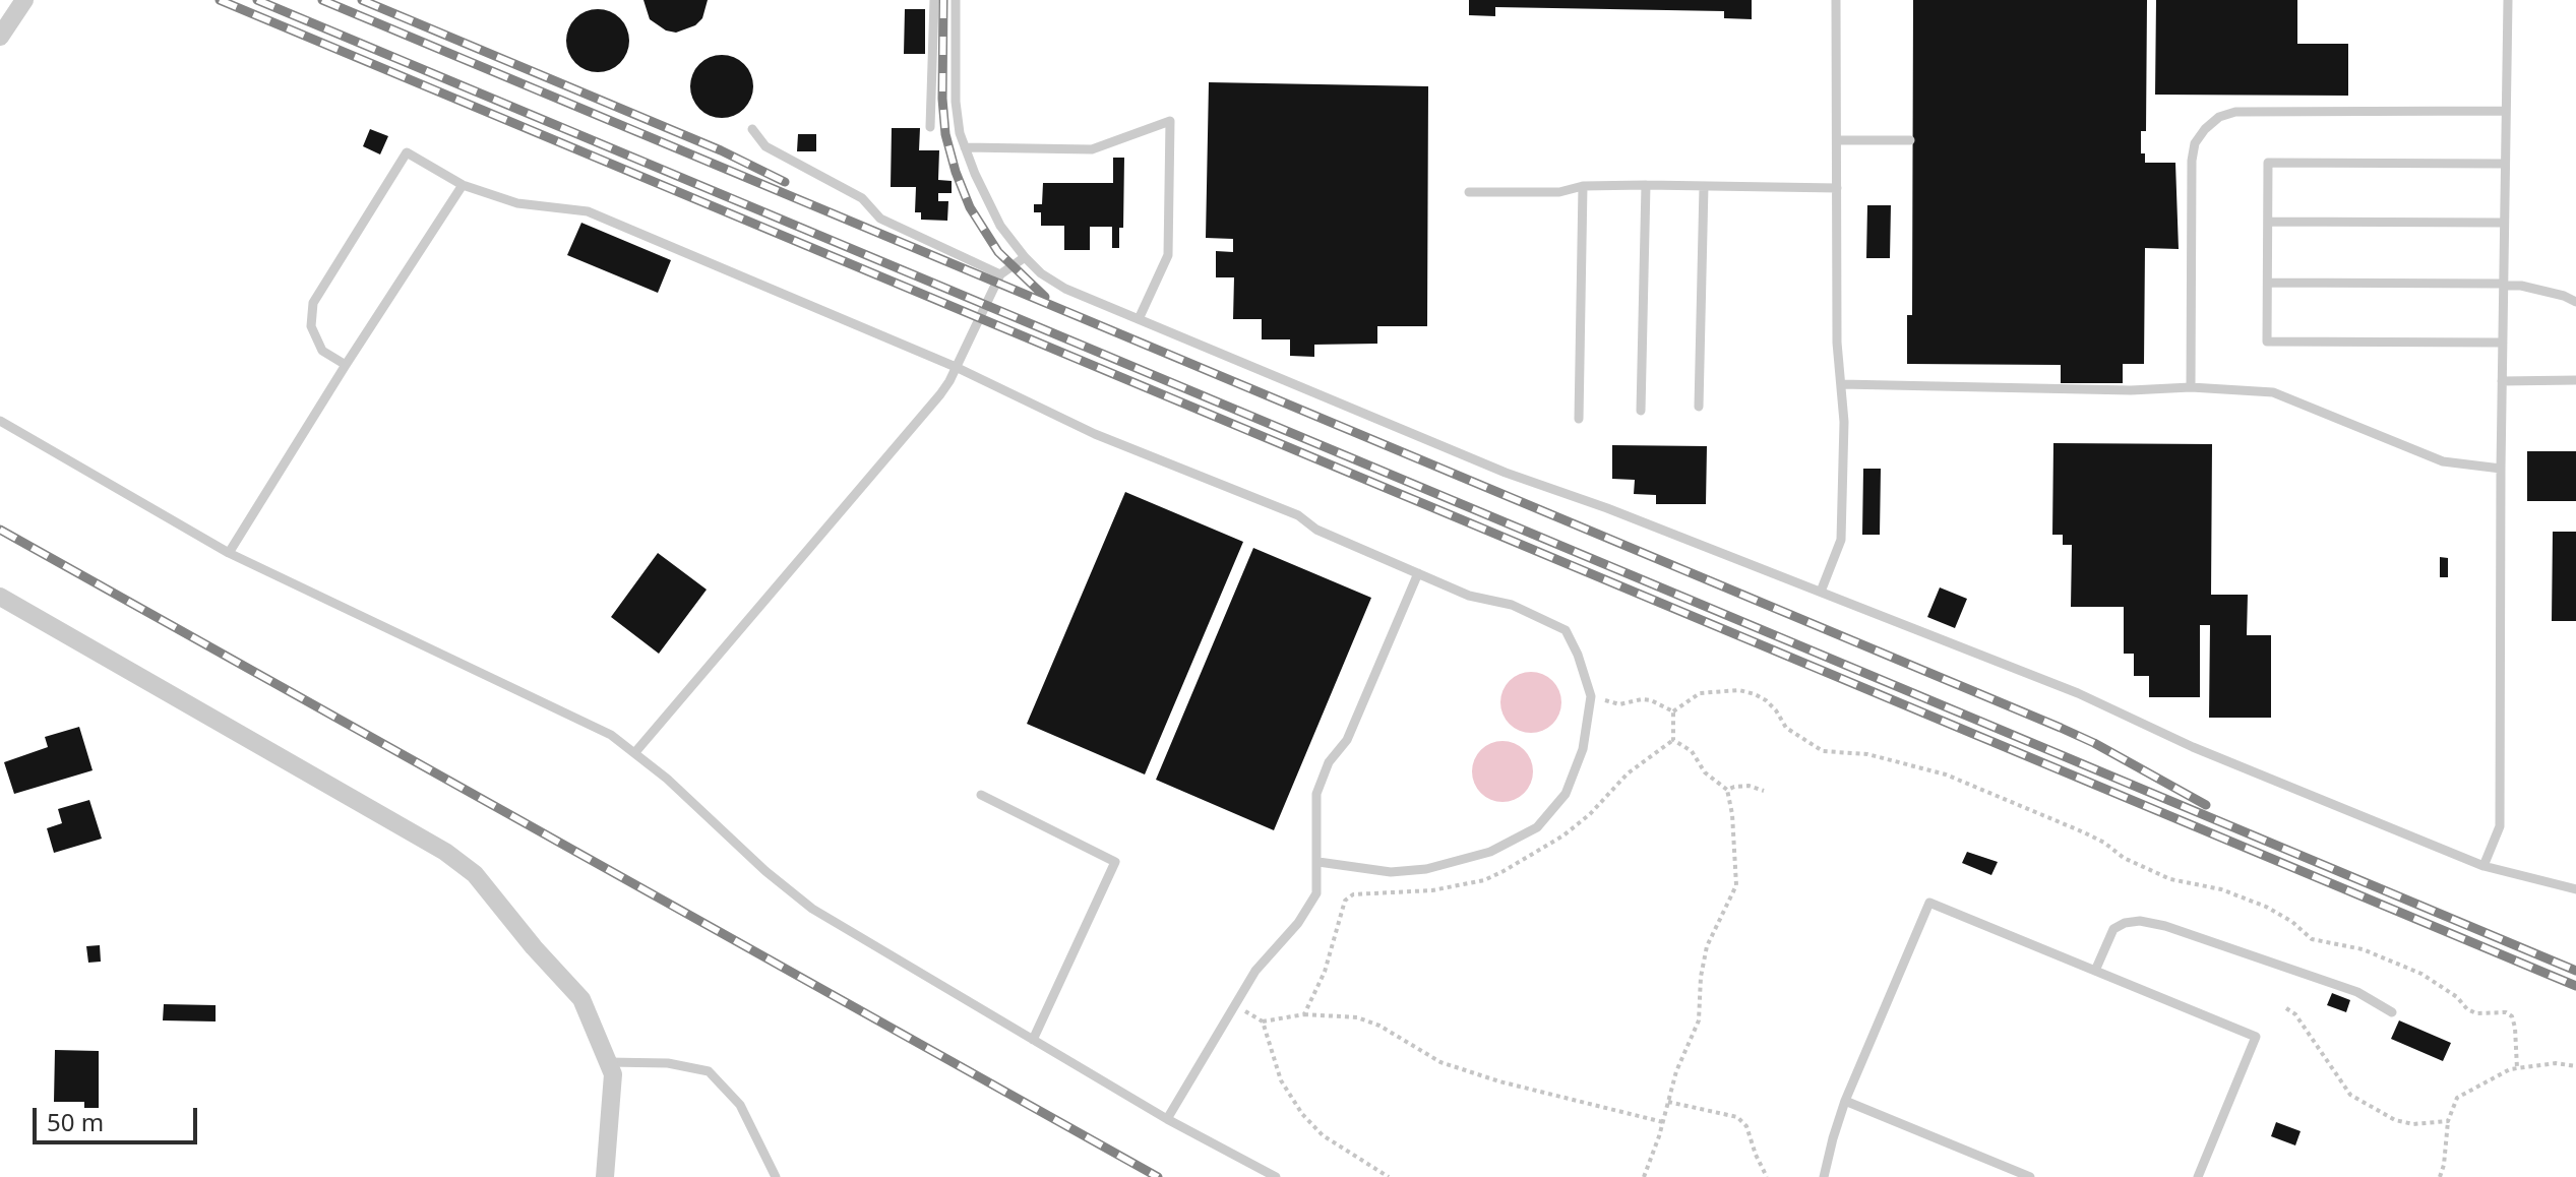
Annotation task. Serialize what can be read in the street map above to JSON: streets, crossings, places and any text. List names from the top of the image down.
{
  "scale_bar": "50 m"
}
